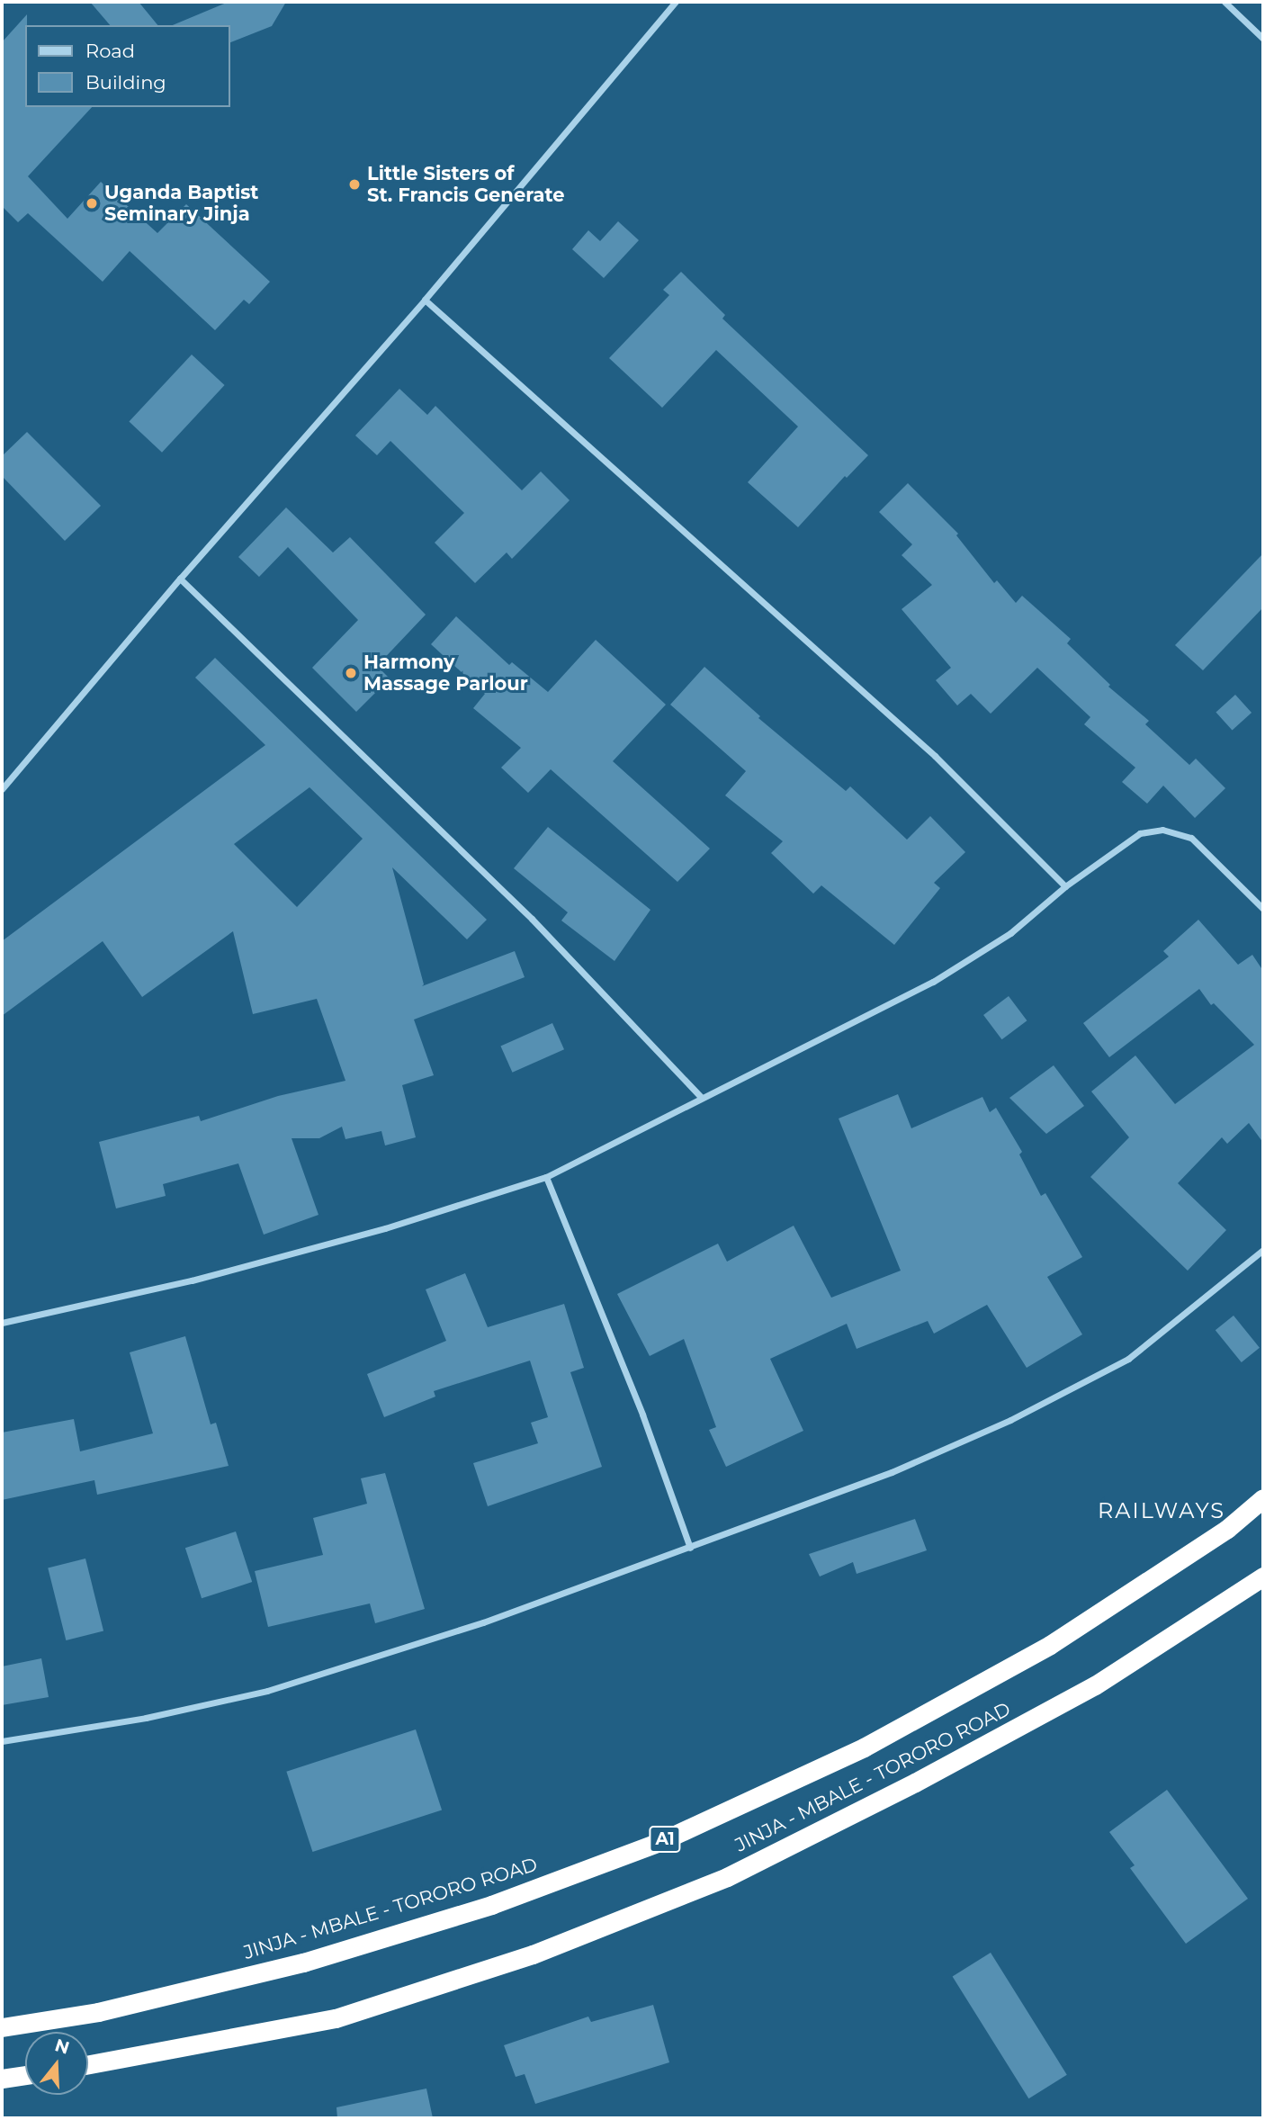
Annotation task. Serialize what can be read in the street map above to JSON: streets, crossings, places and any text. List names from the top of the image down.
{
  "streets": {
    "highway": ["JINJA - MBALE - TORORO ROAD", "A1"]
  },
  "districts": ["RAILWAYS"],
  "places": ["Little Sisters of St. Francis Generate", "Uganda Baptist Seminary Jinja", "Harmony Massage Parlour"],
  "legend": ["Road", "Building"],
  "north": "top"
}
